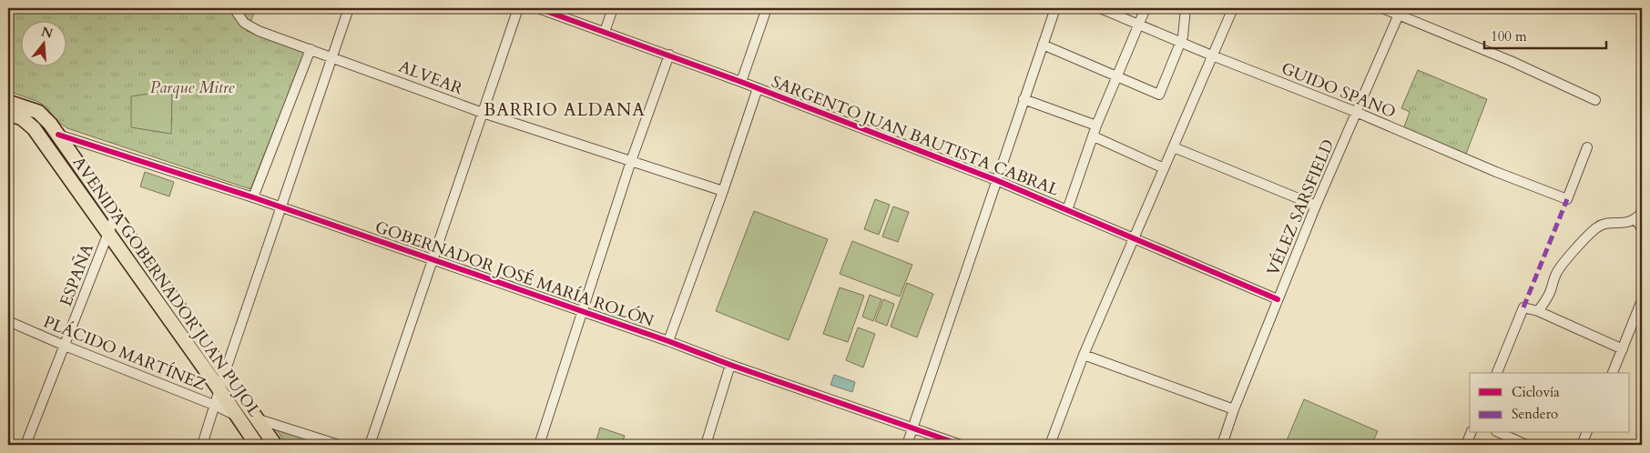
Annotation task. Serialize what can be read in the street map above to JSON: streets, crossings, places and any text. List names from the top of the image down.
{
  "streets": {
    "main road": ["AVENIDA GOBERNADOR JUAN PUJOL"],
    "street": [
      "ALVEAR",
      "GUIDO SPANO",
      "SARGENTO JUAN BAUTISTA CABRAL",
      "VÉLEZ SARSFIELD",
      "GOBERNADOR JOSÉ MARÍA ROLÓN",
      "ESPAÑA",
      "PLÁCIDO MARTÍNEZ"
    ]
  },
  "crossings": [
    ["GUIDO SPANO", "VÉLEZ SARSFIELD"],
    ["SARGENTO JUAN BAUTISTA CABRAL", "VÉLEZ SARSFIELD"],
    ["GOBERNADOR JOSÉ MARÍA ROLÓN", "AVENIDA GOBERNADOR JUAN PUJOL"],
    ["ESPAÑA", "AVENIDA GOBERNADOR JUAN PUJOL"],
    ["ESPAÑA", "PLÁCIDO MARTÍNEZ"],
    ["AVENIDA GOBERNADOR JUAN PUJOL", "PLÁCIDO MARTÍNEZ"]
  ],
  "districts": ["BARRIO ALDANA"],
  "parks": ["Parque Mitre"],
  "legend": ["Ciclovía", "Sendero"],
  "scale_bar": "100 m",
  "north": "top"
}
